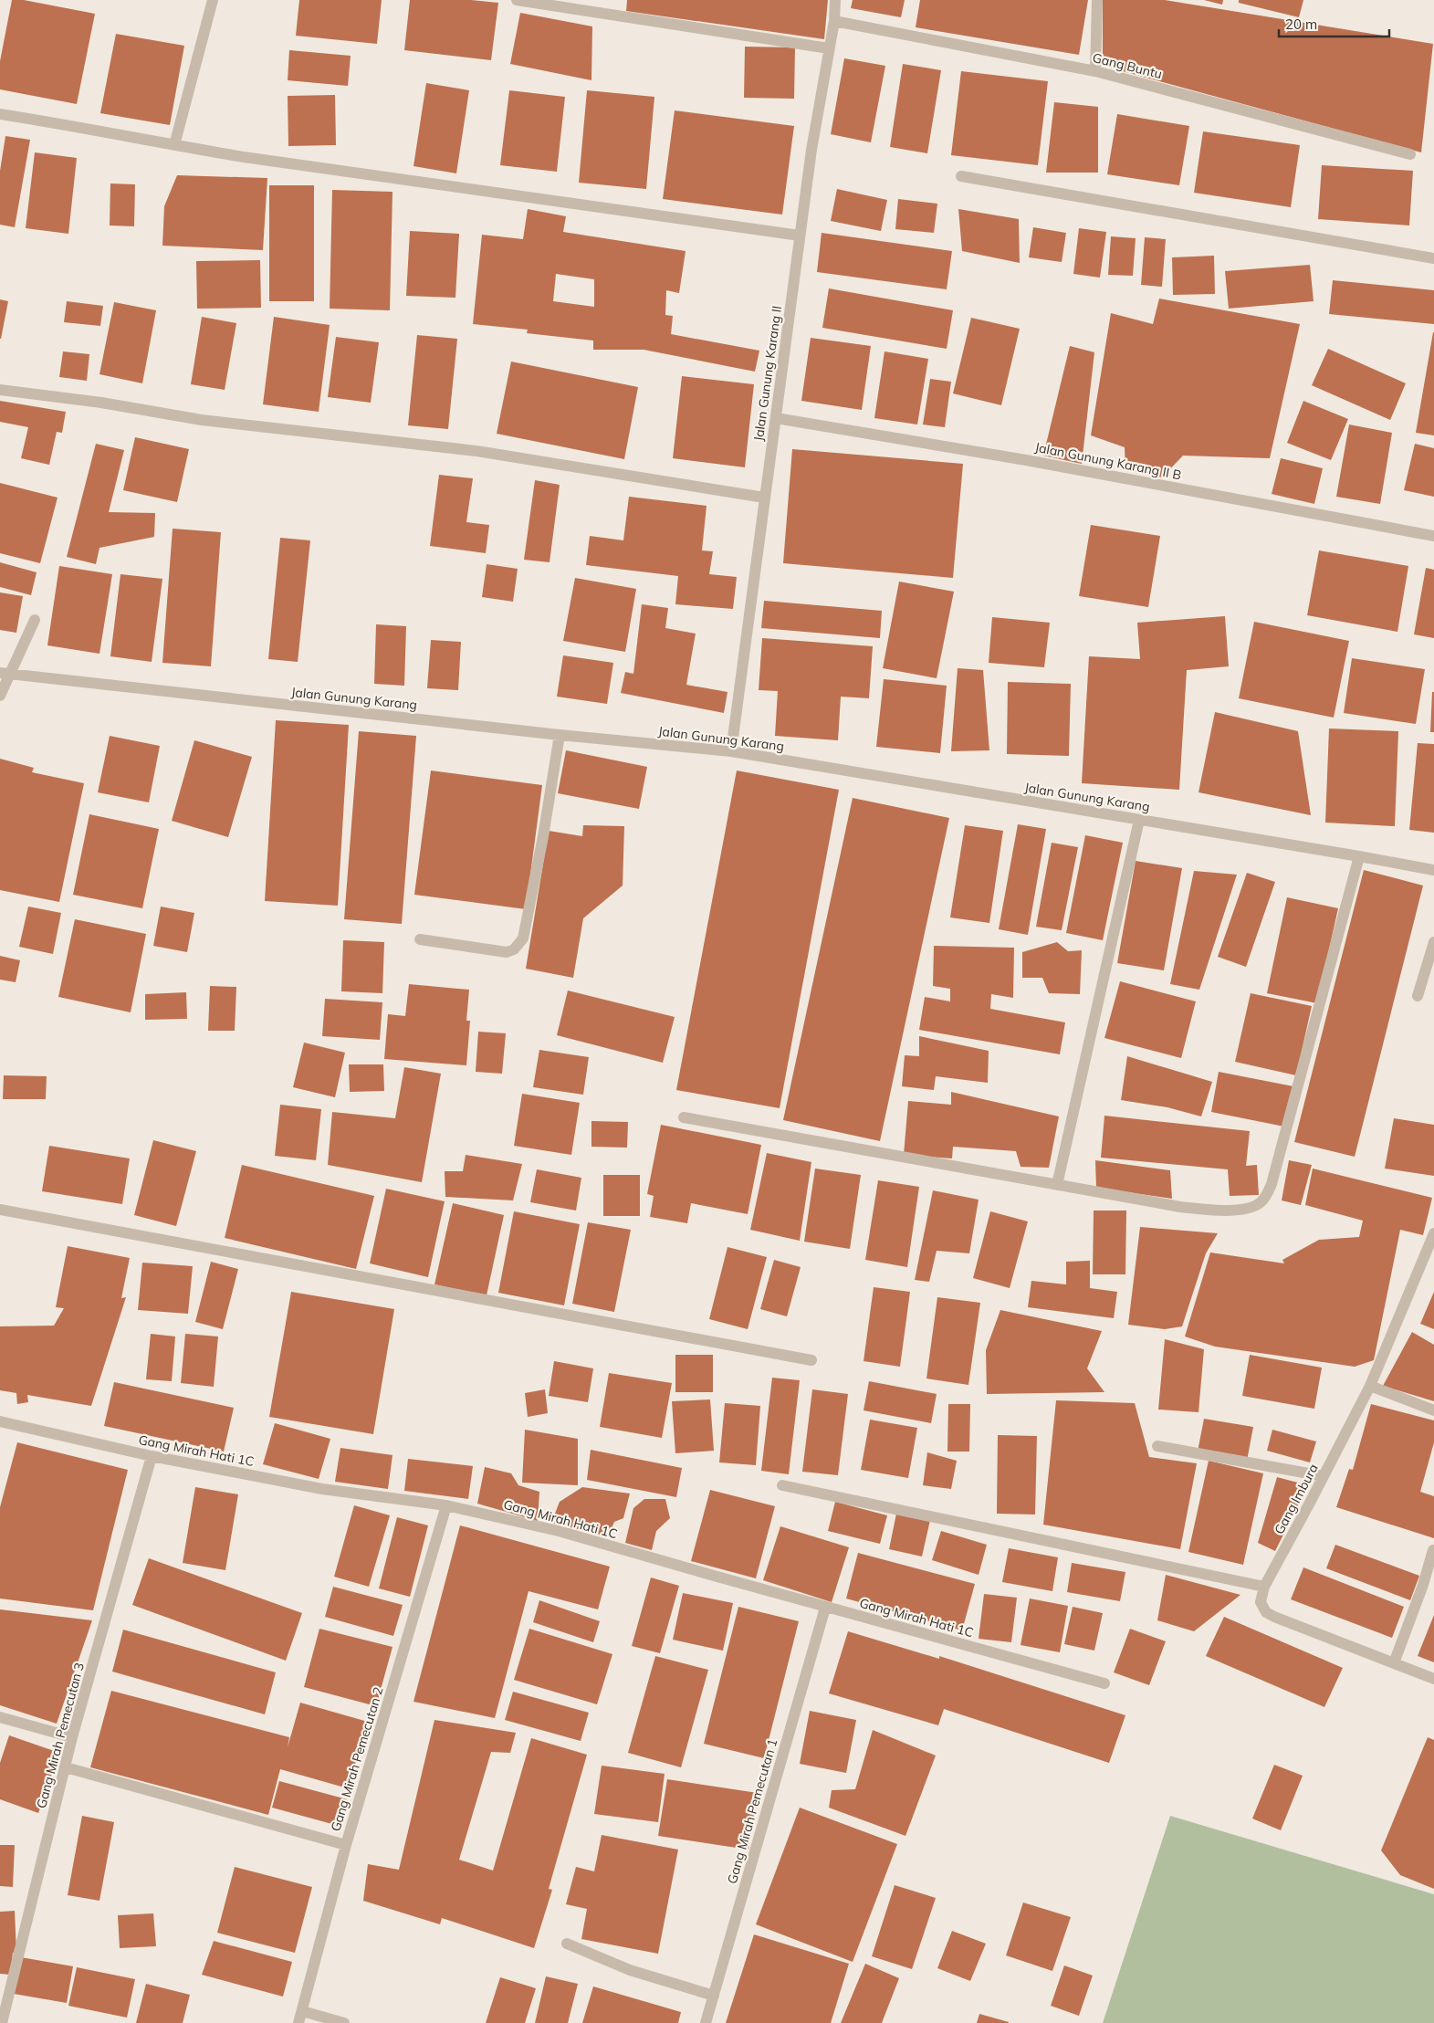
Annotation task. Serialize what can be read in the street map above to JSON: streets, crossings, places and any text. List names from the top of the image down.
{
  "streets": {
    "street": [
      "Gang Buntu",
      "Jalan Gunung Karang II",
      "Jalan Gunung Karang II B",
      "Jalan Gunung Karang",
      "Gang Mirah Hati 1C",
      "Gang Imbura",
      "Gang Mirah Pemecutan 3",
      "Gang Mirah Pemecutan 2",
      "Gang Mirah Pemecutan 1"
    ]
  },
  "crossings": [
    ["Gang Buntu", "Jalan Gunung Karang II"],
    ["Jalan Gunung Karang II", "Jalan Gunung Karang II B"],
    ["Jalan Gunung Karang II", "Jalan Gunung Karang"],
    ["Gang Mirah Hati 1C", "Gang Mirah Pemecutan 3"],
    ["Gang Mirah Hati 1C", "Gang Mirah Pemecutan 2"],
    ["Gang Mirah Hati 1C", "Gang Mirah Pemecutan 1"]
  ],
  "scale_bar": "20 m"
}
